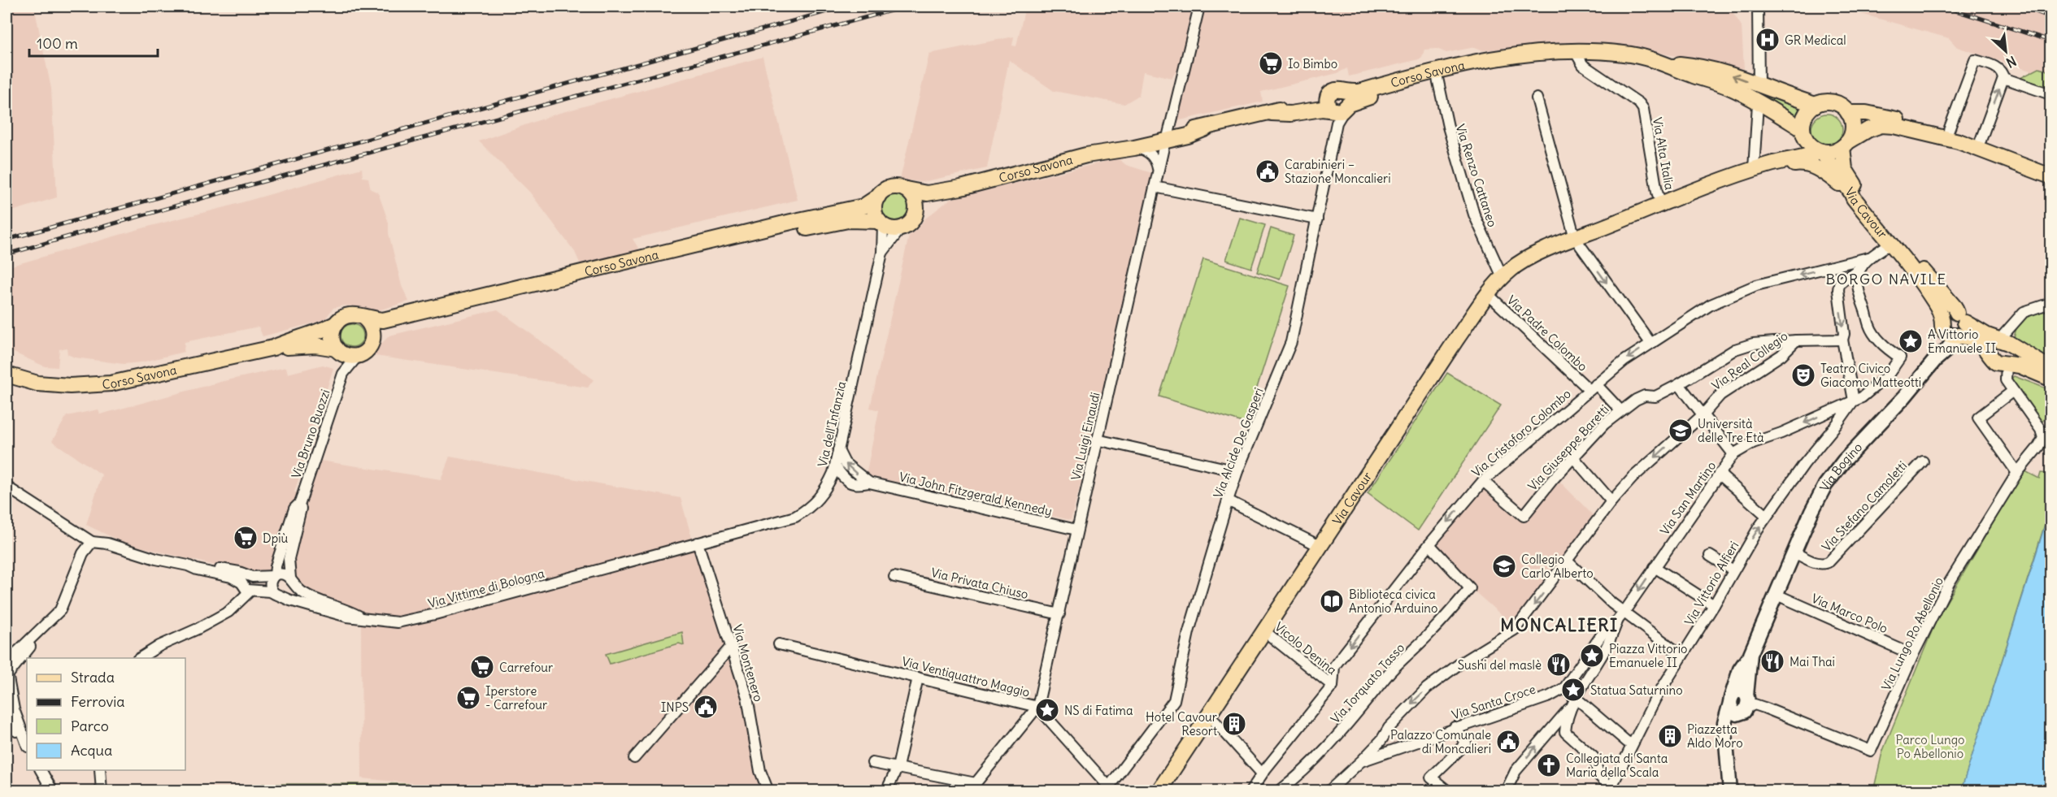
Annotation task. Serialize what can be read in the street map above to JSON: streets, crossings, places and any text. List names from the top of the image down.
{
  "streets": {
    "main road": ["Corso Savona", "Via Cavour", "Via Bogino"],
    "street": [
      "Via Alta Italia",
      "Via Renzo Cattaneo",
      "Via Padre Colombo",
      "Via Real Collegio",
      "Via dell'Infanzia",
      "Via Cristoforo Colombo",
      "Via Bruno Buozzi",
      "Via Luigi Einaudi",
      "Via Alcide De Gasperi",
      "Via Giuseppe Baretti",
      "Via John Fitzgerald Kennedy",
      "Via San Martino",
      "Via Stefano Camoletti",
      "Via Privata Chiuso",
      "Via Vittorio Alfieri",
      "Via Vittime di Bologna",
      "Via Marco Polo",
      "Via Lungo Po Abellonio",
      "Vicolo Denina",
      "Via Montenero",
      "Via Ventiquattro Maggio",
      "Via Torquato Tasso",
      "Via Santa Croce"
    ]
  },
  "crossings": [
    ["Corso Savona", "Via Alta Italia"],
    ["Corso Savona", "Via Renzo Cattaneo"],
    ["Corso Savona", "Via Cavour"],
    ["Corso Savona", "Via dell'Infanzia"],
    ["Corso Savona", "Via Bruno Buozzi"],
    ["Corso Savona", "Via Luigi Einaudi"],
    ["Corso Savona", "Via Alcide De Gasperi"],
    ["Via Alta Italia", "Via Cavour"],
    ["Via Renzo Cattaneo", "Via Cavour"],
    ["Via Cavour", "Via Padre Colombo"],
    ["Via Cavour", "Via Bogino"],
    ["Via Cavour", "Vicolo Denina"],
    ["Via Padre Colombo", "Via Cristoforo Colombo"],
    ["Via Padre Colombo", "Via Giuseppe Baretti"],
    ["Via Real Collegio", "Via Giuseppe Baretti"],
    ["Via Real Collegio", "Via Santa Croce"],
    ["Via dell'Infanzia", "Via John Fitzgerald Kennedy"],
    ["Via dell'Infanzia", "Via Vittime di Bologna"],
    ["Via dell'Infanzia", "Via Montenero"],
    ["Via Cristoforo Colombo", "Via Giuseppe Baretti"],
    ["Via Cristoforo Colombo", "Vicolo Denina"],
    ["Via Cristoforo Colombo", "Via Torquato Tasso"],
    ["Via Bruno Buozzi", "Via Vittime di Bologna"],
    ["Via Luigi Einaudi", "Via John Fitzgerald Kennedy"],
    ["Via Luigi Einaudi", "Via Privata Chiuso"],
    ["Via Luigi Einaudi", "Via Ventiquattro Maggio"],
    ["Via Alcide De Gasperi", "Via Ventiquattro Maggio"],
    ["Via Bogino", "Via Stefano Camoletti"],
    ["Via Bogino", "Via Marco Polo"],
    ["Via San Martino", "Via Vittorio Alfieri"],
    ["Via Vittime di Bologna", "Via Montenero"],
    ["Via Marco Polo", "Via Lungo Po Abellonio"]
  ],
  "one_way": ["Via Cristoforo Colombo", "Via San Martino"],
  "districts": ["BORGO NAVILE", "MONCALIERI"],
  "parks": ["Parco Lungo Po Abellonio"],
  "places": {
    "hospital": ["GR Medical"],
    "supermarket": [
      "Io Bimbo",
      "Dpiù",
      "Carrefour",
      "Iperstore - Carrefour"
    ],
    "public building": ["Carabinieri – Stazione Moncalieri", "INPS", "Palazzo Comunale di Moncalieri"],
    "place": [
      "A Vittorio Emanuele II",
      "Piazza Vittorio Emanuele II",
      "Statua Saturnino",
      "NS di Fatima"
    ],
    "theatre": ["Teatro Civico Giacomo Matteotti"],
    "school or university": ["Università delle Tre Età", "Collegio Carlo Alberto"],
    "library": ["Biblioteca civica Antonio Arduino"],
    "restaurant": ["Mai Thai", "Sushi del maslè"],
    "building": ["Hotel Cavour Resort", "Piazzetta Aldo Moro"],
    "church": ["Collegiata di Santa Maria della Scala"]
  },
  "legend": [
    "Strada",
    "Ferrovia",
    "Parco",
    "Acqua"
  ],
  "scale_bar": "100 m",
  "north": "bottom right"
}
